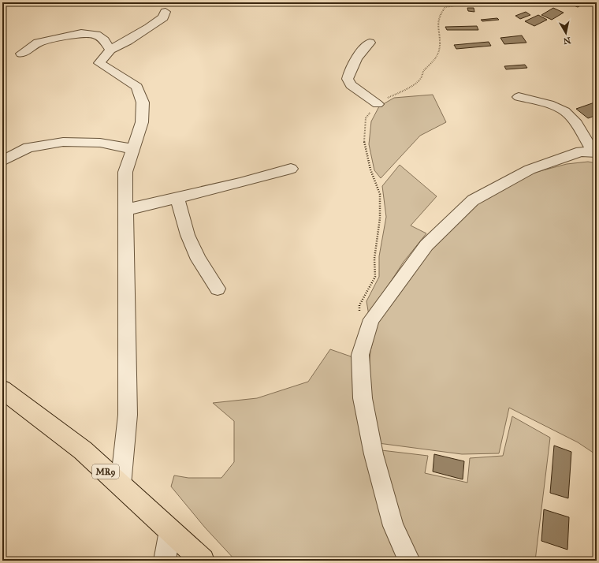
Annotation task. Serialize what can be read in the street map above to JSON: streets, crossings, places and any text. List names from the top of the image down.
{
  "streets": {
    "main road": ["MR9"]
  },
  "north": "bottom"
}
